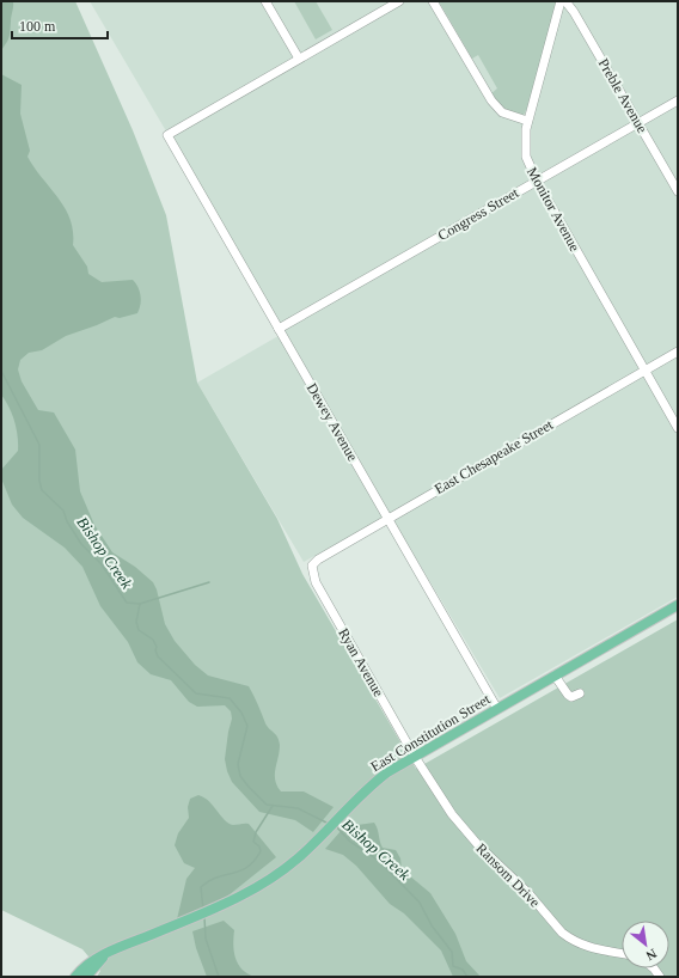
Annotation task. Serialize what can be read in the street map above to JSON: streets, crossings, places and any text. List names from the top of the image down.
{
  "streets": {
    "main road": ["East Constitution Street"],
    "street": [
      "Preble Avenue",
      "Monitor Avenue",
      "Congress Street",
      "Dewey Avenue",
      "East Chesapeake Street",
      "Ryan Avenue",
      "Ransom Drive"
    ]
  },
  "crossings": [
    ["Preble Avenue", "Congress Street"],
    ["Monitor Avenue", "Congress Street"],
    ["Monitor Avenue", "East Chesapeake Street"],
    ["Congress Street", "Dewey Avenue"],
    ["Dewey Avenue", "East Chesapeake Street"],
    ["Dewey Avenue", "East Constitution Street"],
    ["East Chesapeake Street", "Ryan Avenue"],
    ["Ryan Avenue", "East Constitution Street"],
    ["Ryan Avenue", "Ransom Drive"],
    ["East Constitution Street", "Ransom Drive"]
  ],
  "water": ["Bishop Creek"],
  "scale_bar": "100 m",
  "north": "bottom right"
}
